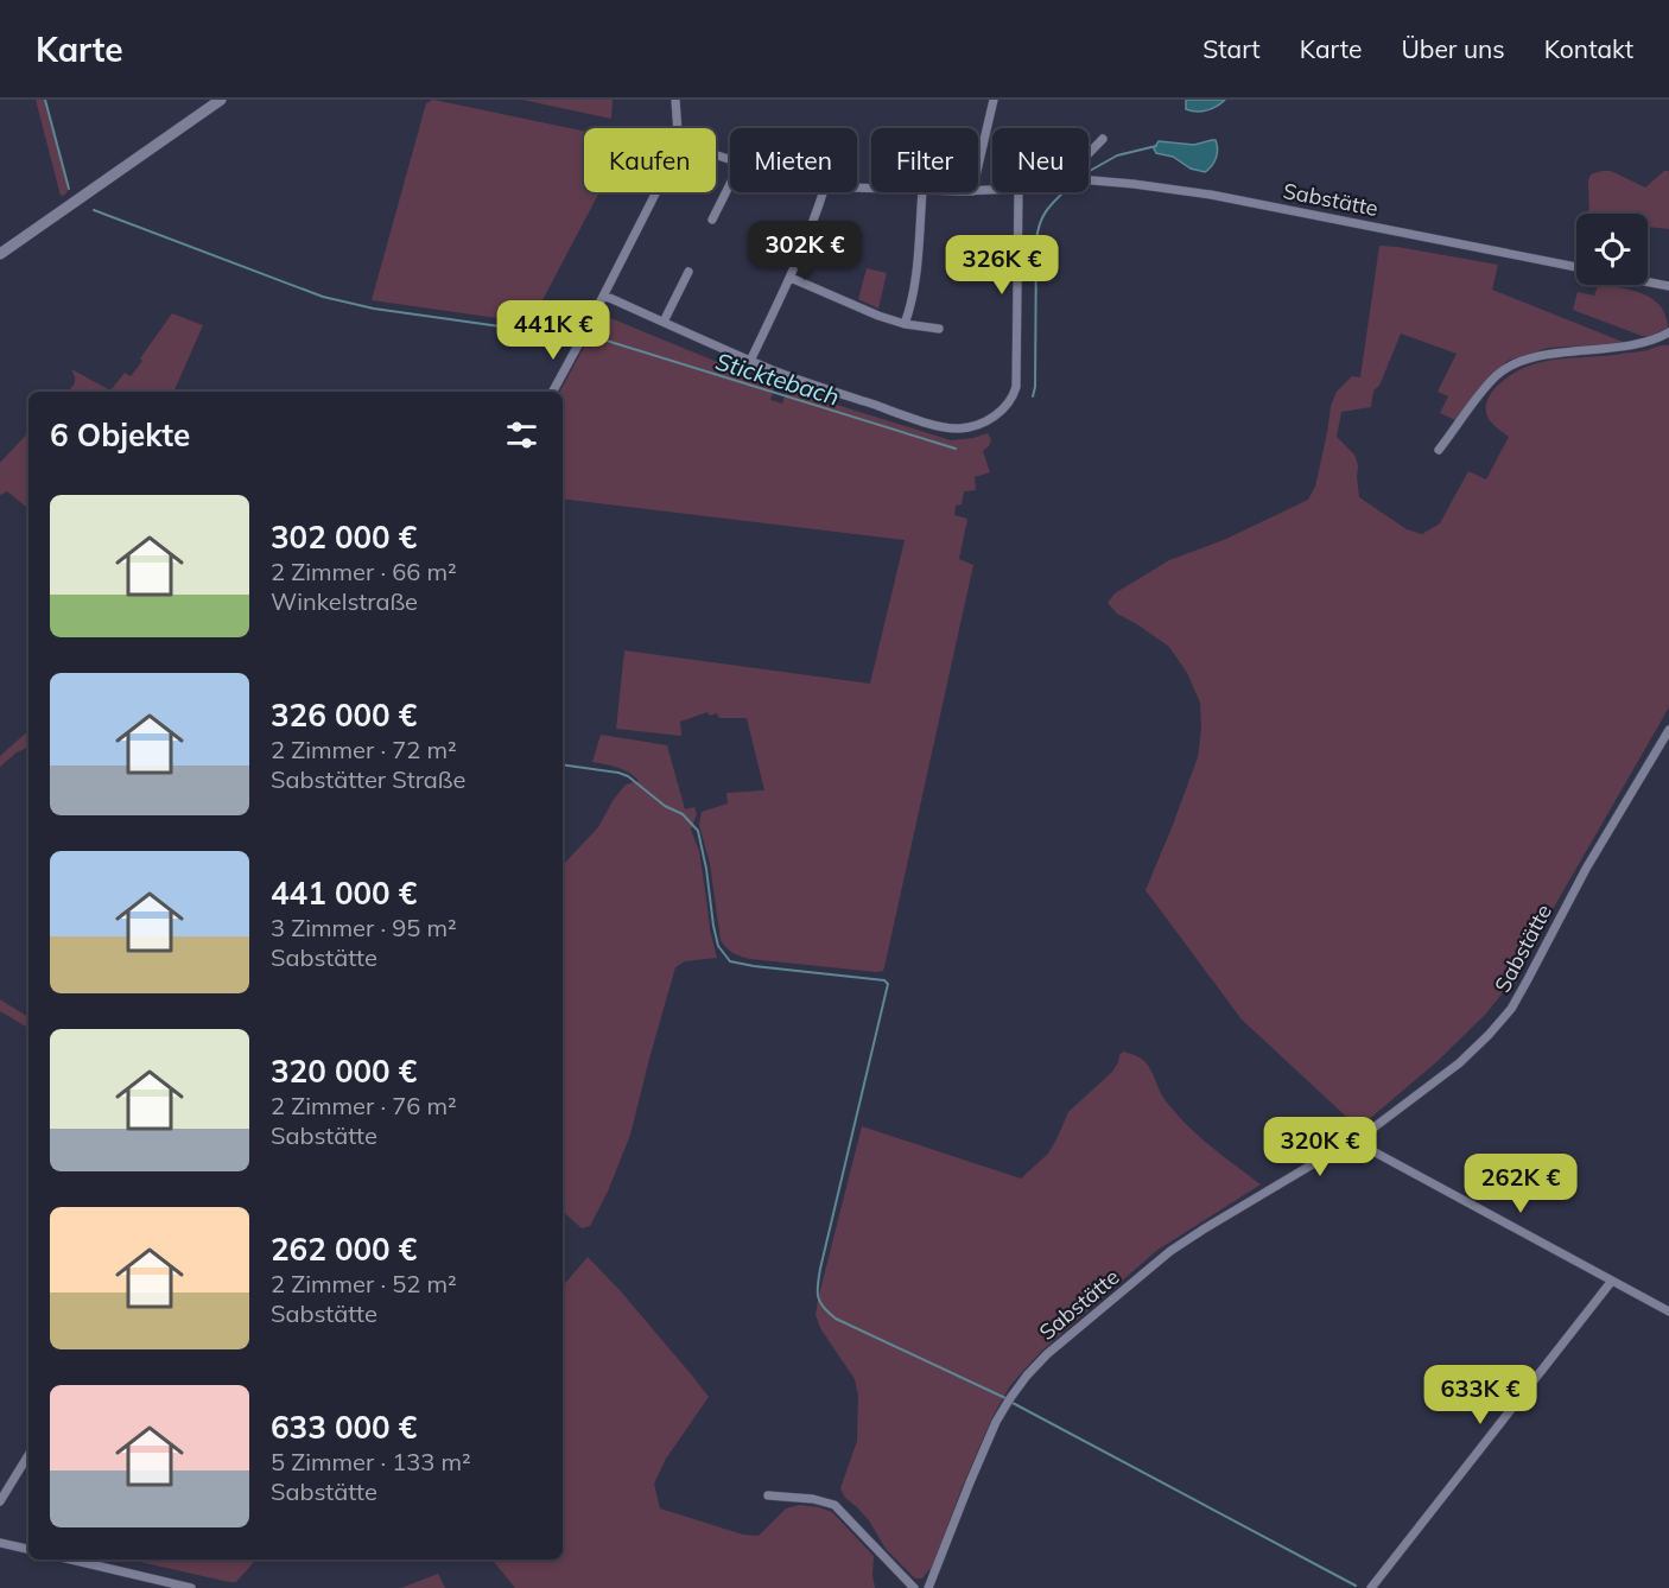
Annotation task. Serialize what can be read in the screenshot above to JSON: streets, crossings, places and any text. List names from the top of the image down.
{
  "streets": {
    "street": ["Sabstätte"]
  },
  "water": ["Sticktebach"],
  "page": {
    "header": "Karte",
    "nav": [
      "Start",
      "Karte",
      "Über uns",
      "Kontakt"
    ],
    "chip": [
      "Kaufen",
      "Mieten",
      "Filter",
      "Neu"
    ],
    "price": [
      "302K €",
      "326K €",
      "441K €",
      "320K €",
      "262K €",
      "633K €"
    ],
    "heading": "6 Objekte",
    "list": [
      {
        "name": "302 000 €",
        "note": "2 Zimmer · 66 m² · Winkelstraße"
      },
      {
        "name": "326 000 €",
        "note": "2 Zimmer · 72 m² · Sabstätter Straße"
      },
      {
        "name": "441 000 €",
        "note": "3 Zimmer · 95 m² · Sabstätte"
      },
      {
        "name": "320 000 €",
        "note": "2 Zimmer · 76 m² · Sabstätte"
      },
      {
        "name": "262 000 €",
        "note": "2 Zimmer · 52 m² · Sabstätte"
      },
      {
        "name": "633 000 €",
        "note": "5 Zimmer · 133 m² · Sabstätte"
      }
    ]
  }
}
